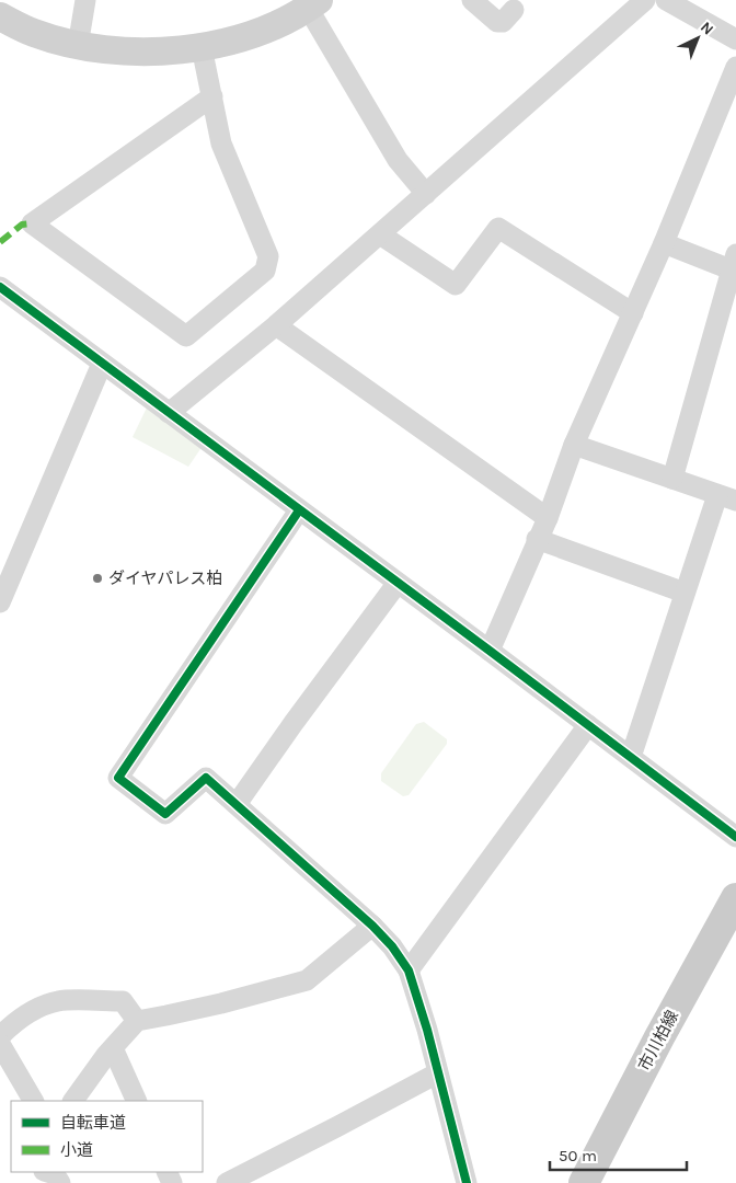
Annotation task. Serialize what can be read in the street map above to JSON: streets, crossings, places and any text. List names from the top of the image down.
{
  "streets": {
    "main road": ["市川柏線"]
  },
  "places": ["ダイヤパレス柏"],
  "legend": ["自転車道", "小道"],
  "scale_bar": "50 m",
  "north": "top right"
}
